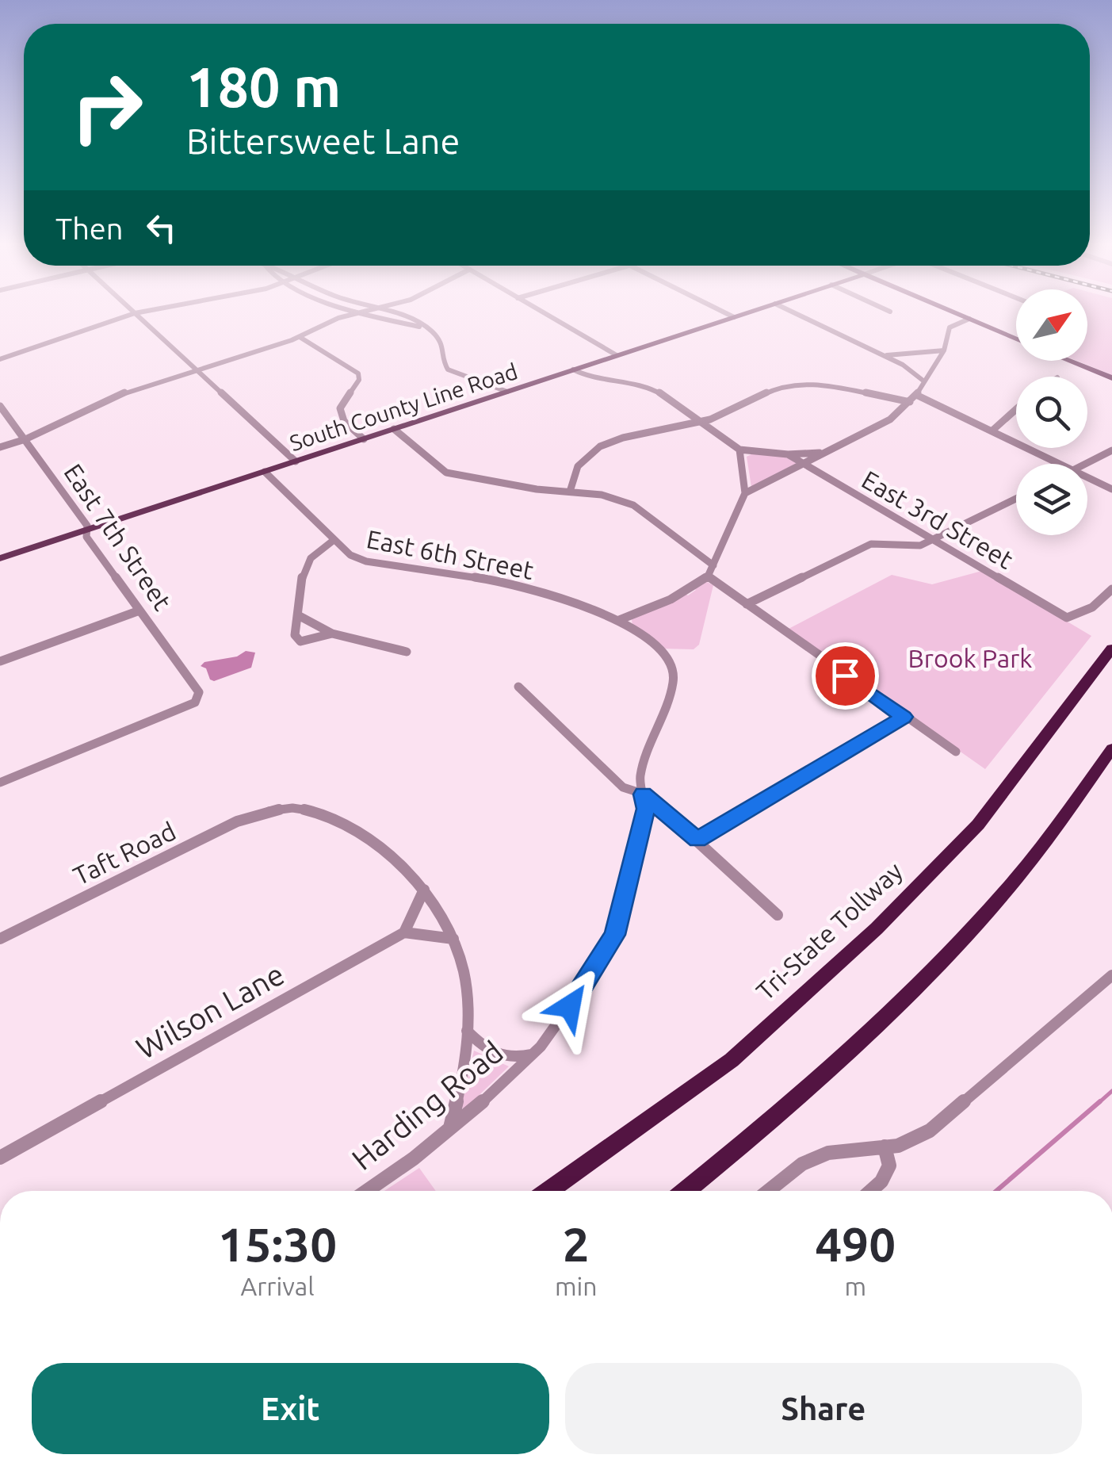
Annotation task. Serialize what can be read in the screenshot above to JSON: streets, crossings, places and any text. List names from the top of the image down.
{
  "streets": {
    "highway": ["Tri-State Tollway"],
    "main road": ["South County Line Road"],
    "street": [
      "East 3rd Street",
      "East 7th Street",
      "East 6th Street",
      "Taft Road",
      "Wilson Lane",
      "Harding Road"
    ]
  },
  "crossings": [
    ["South County Line Road", "East 3rd Street"],
    ["South County Line Road", "East 7th Street"],
    ["South County Line Road", "East 6th Street"],
    ["East 6th Street", "Harding Road"]
  ],
  "parks": ["Brook Park"],
  "north": "top right",
  "page": {
    "turn": ["180 m", "Bittersweet Lane"],
    "then": "Then",
    "eta": [
      "15:30",
      "Arrival",
      "2",
      "min",
      "490",
      "m"
    ],
    "buttons": ["Exit", "Share"]
  }
}
